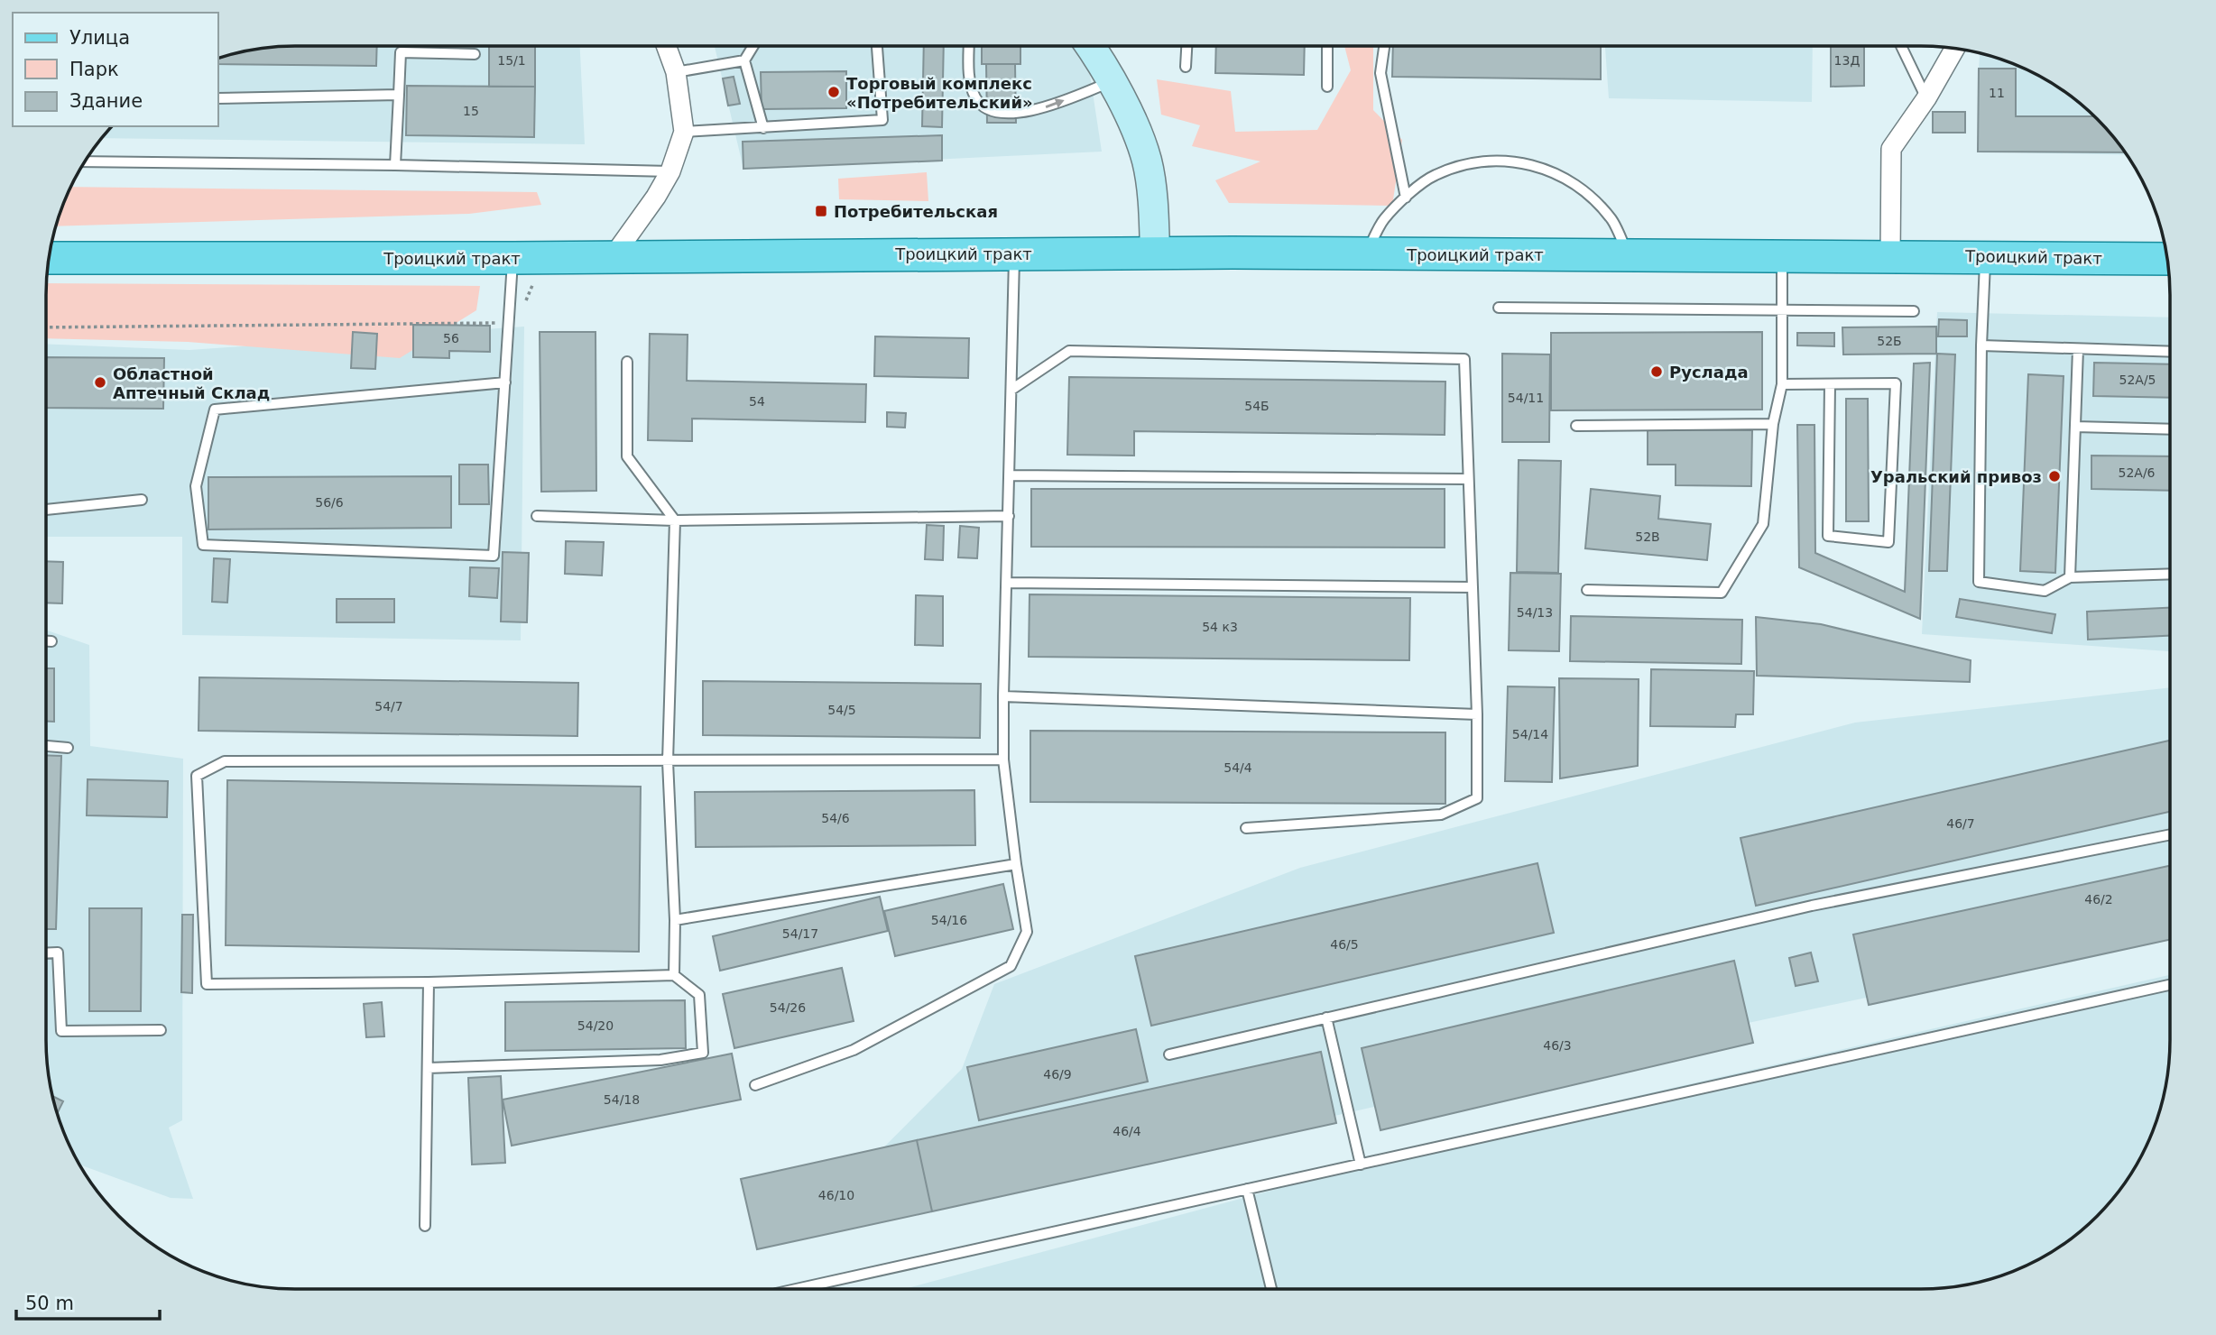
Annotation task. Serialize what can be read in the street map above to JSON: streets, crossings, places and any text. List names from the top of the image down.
{
  "streets": {
    "main road": ["Троицкий тракт"]
  },
  "places": {
    "other": [
      "Торговый комплекс «Потребительский»",
      "Руслада",
      "Областной Аптечный Склад",
      "Уральский привоз"
    ],
    "transit": ["Потребительская"]
  },
  "house_numbers": [
    "15/1",
    "13Д",
    "11",
    "15",
    "56",
    "52Б",
    "52А/5",
    "54/11",
    "54",
    "54Б",
    "52А/6",
    "56/6",
    "52В",
    "54/13",
    "54 к3",
    "54/7",
    "54/5",
    "54/14",
    "54/4",
    "54/6",
    "46/7",
    "46/2",
    "54/16",
    "54/17",
    "46/5",
    "54/26",
    "54/20",
    "46/3",
    "46/9",
    "54/18",
    "46/4",
    "46/10"
  ],
  "legend": ["Улица", "Парк", "Здание"],
  "scale_bar": "50 m"
}
